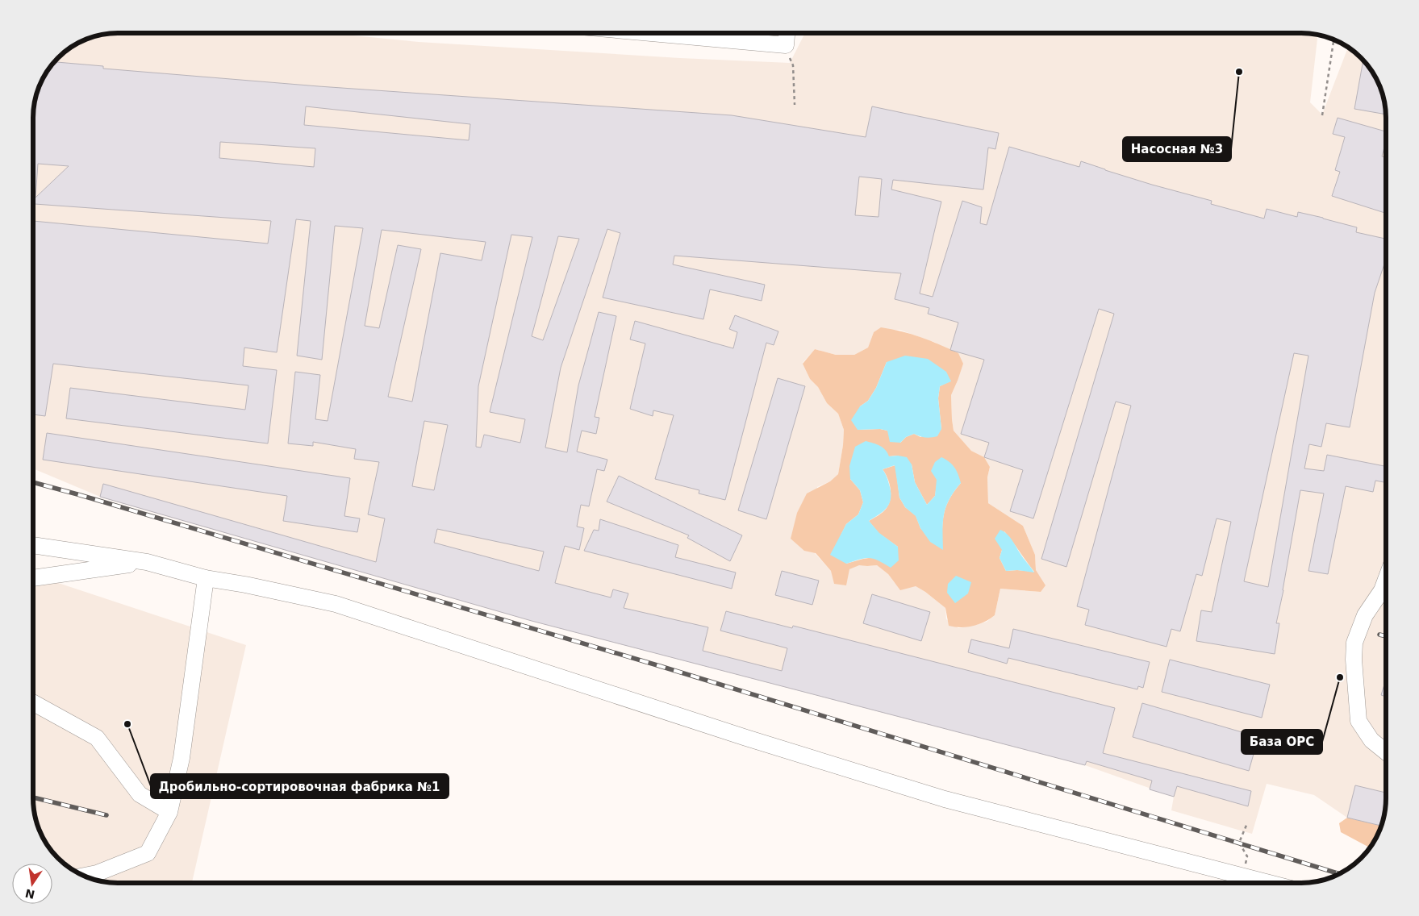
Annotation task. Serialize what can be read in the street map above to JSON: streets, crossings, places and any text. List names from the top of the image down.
{
  "places": ["Насосная №3", "База ОРС", "Дробильно-сортировочная фабрика №1"],
  "north": "bottom"
}
